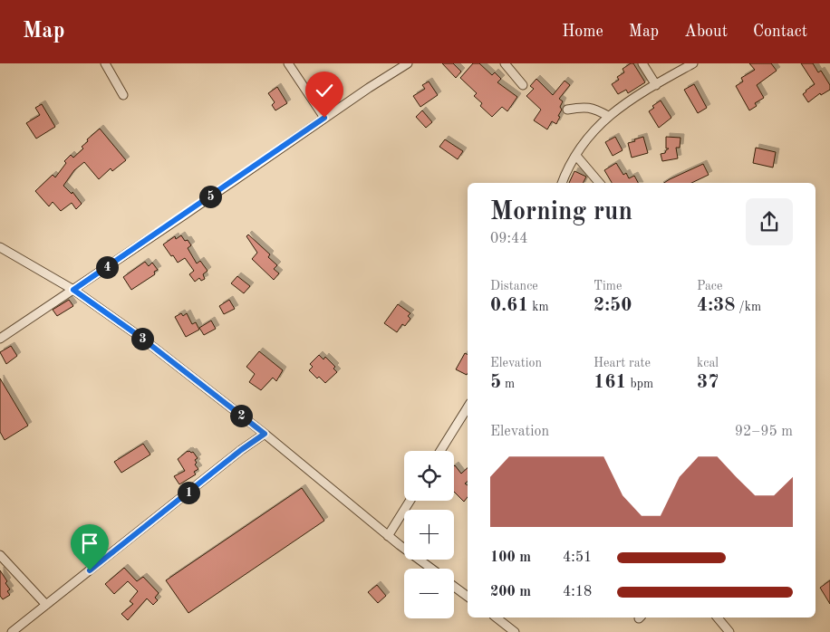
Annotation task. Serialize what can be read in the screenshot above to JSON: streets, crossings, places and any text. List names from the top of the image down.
{
  "page": {
    "header": "Map",
    "nav": [
      "Home",
      "Map",
      "About",
      "Contact"
    ],
    "heading": ["Morning run", "09:44"],
    "pins": [
      "5",
      "4",
      "3",
      "2",
      "1"
    ],
    "stats": [
      ["Distance", "0.61 km"],
      ["Time", "2:50"],
      ["Pace", "4:38 /km"],
      ["Elevation", "5 m"],
      ["Heart rate", "161 bpm"],
      ["kcal", "37"]
    ],
    "chart": ["Elevation", "92–95 m"],
    "map_buttons": ["+", "−"],
    "list": [
      {
        "name": "100 m",
        "note": "4:51"
      },
      {
        "name": "200 m",
        "note": "4:18"
      }
    ]
  }
}
